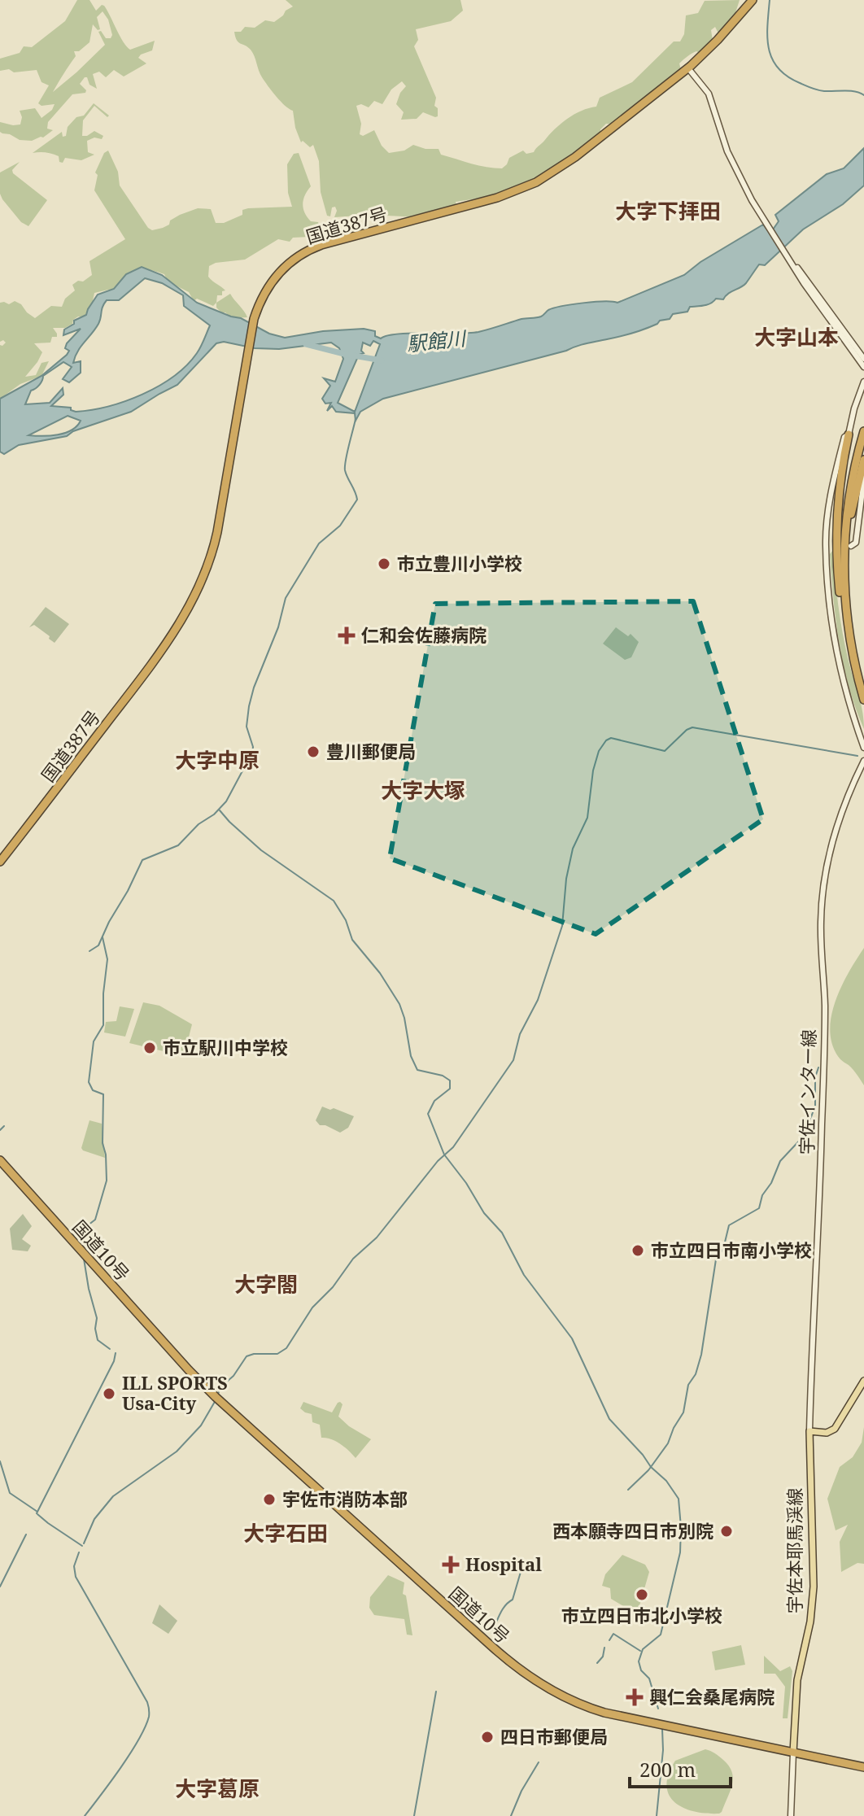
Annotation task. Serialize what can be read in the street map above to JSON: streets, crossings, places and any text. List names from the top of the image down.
{
  "streets": {
    "highway": ["国道387号", "国道10号"],
    "main road": ["宇佐インター線", "宇佐本耶馬渓線"]
  },
  "crossings": [
    ["宇佐インター線", "宇佐本耶馬渓線"],
    ["国道10号", "宇佐本耶馬渓線"]
  ],
  "districts": [
    "大字下拝田",
    "大字山本",
    "大字中原",
    "大字大塚",
    "大字閤",
    "大字石田",
    "大字葛原"
  ],
  "water": ["駅館川"],
  "places": {
    "other": [
      "市立豊川小学校",
      "豊川郵便局",
      "市立駅川中学校",
      "市立四日市南小学校",
      "ILL SPORTS Usa-City",
      "宇佐市消防本部",
      "西本願寺四日市別院",
      "市立四日市北小学校",
      "四日市郵便局"
    ],
    "health": ["仁和会佐藤病院", "Hospital", "興仁会桑尾病院"]
  },
  "scale_bar": "200 m"
}
